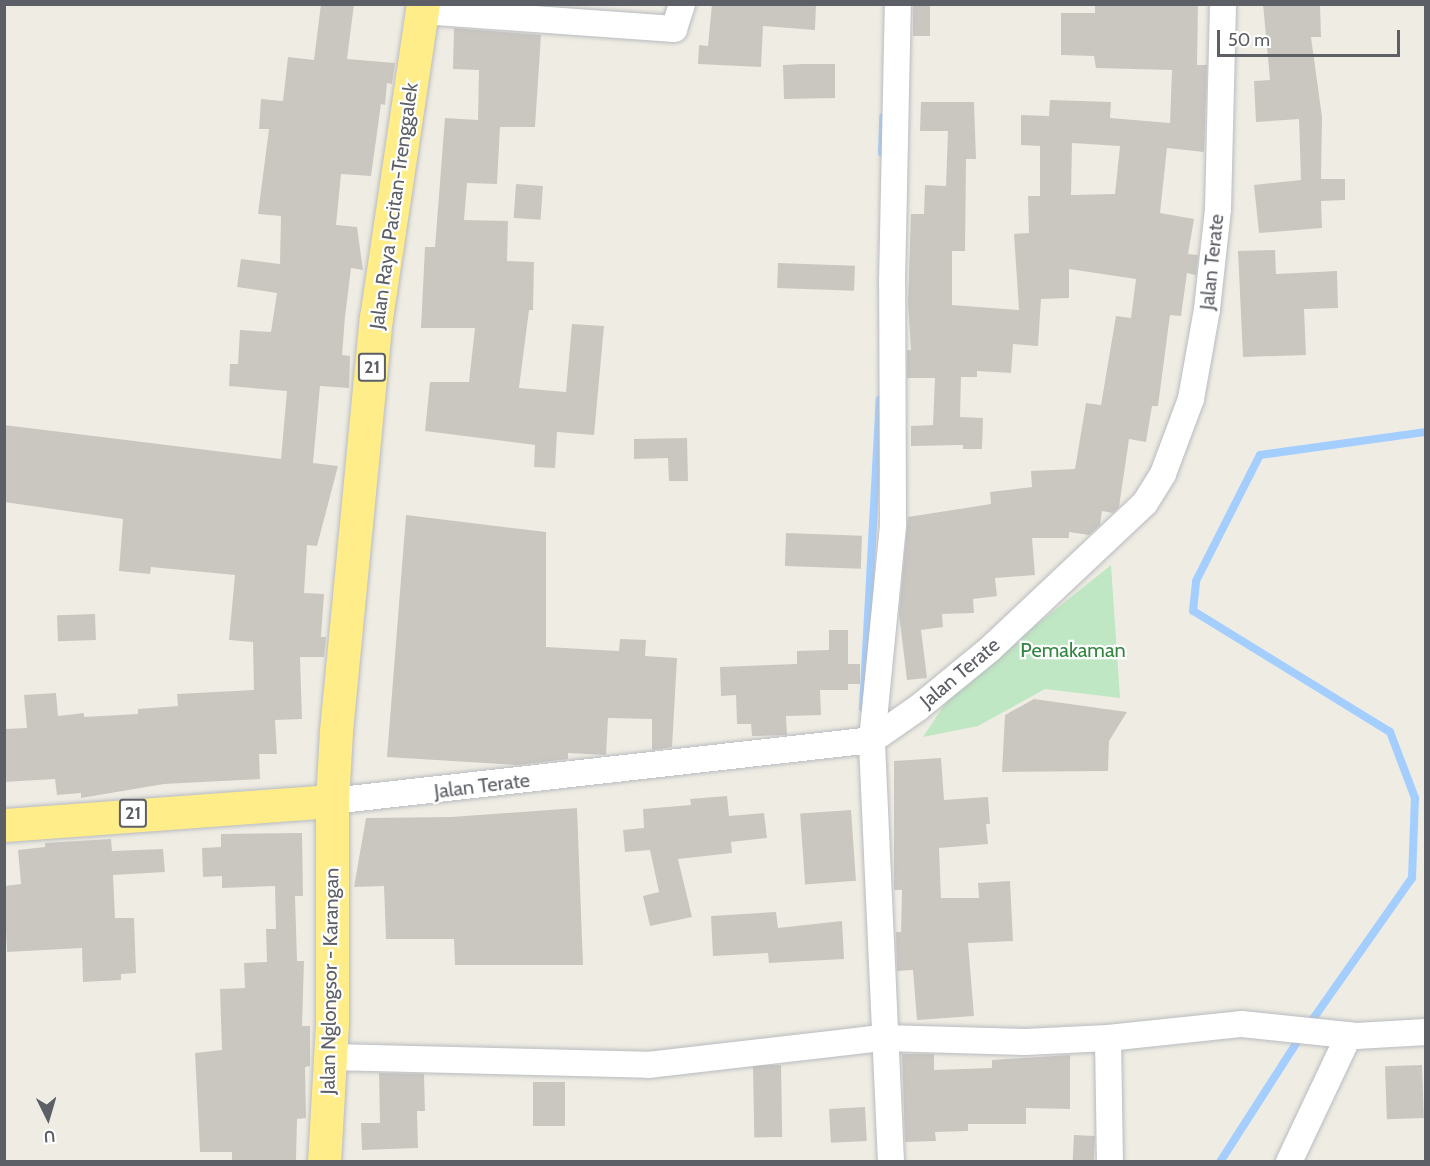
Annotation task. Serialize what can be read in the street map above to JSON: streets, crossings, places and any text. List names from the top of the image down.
{
  "streets": {
    "highway": ["Jalan Raya Pacitan-Trenggalek", "21", "Jalan Nglongsor - Karangan"],
    "street": ["Jalan Terate"]
  },
  "crossings": [
    ["Jalan Raya Pacitan-Trenggalek", "Jalan Terate"],
    ["Jalan Raya Pacitan-Trenggalek", "21"],
    ["Jalan Raya Pacitan-Trenggalek", "Jalan Nglongsor - Karangan"],
    ["Jalan Terate", "21"],
    ["Jalan Terate", "Jalan Nglongsor - Karangan"],
    ["21", "Jalan Nglongsor - Karangan"]
  ],
  "parks": ["Pemakaman"],
  "scale_bar": "50 m",
  "north": "bottom"
}
